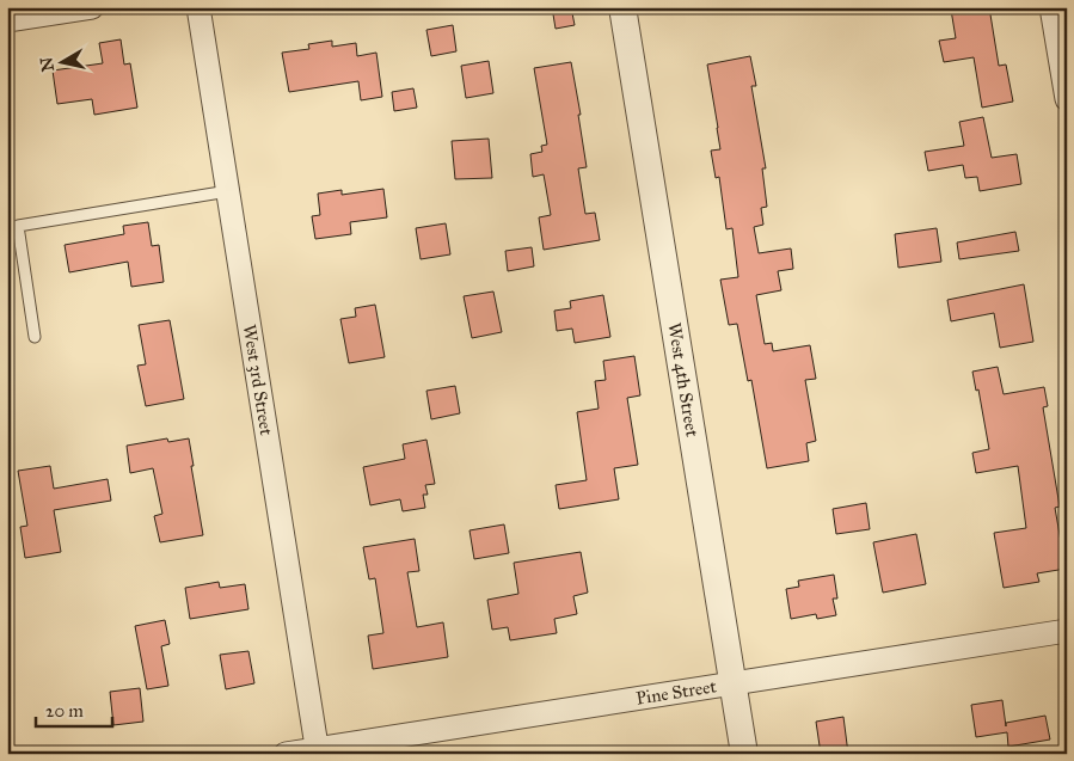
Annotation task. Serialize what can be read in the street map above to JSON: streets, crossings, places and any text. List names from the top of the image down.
{
  "streets": {
    "street": ["West 3rd Street", "West 4th Street", "Pine Street"]
  },
  "crossings": [
    ["West 3rd Street", "Pine Street"],
    ["West 4th Street", "Pine Street"]
  ],
  "scale_bar": "20 m",
  "north": "left"
}
